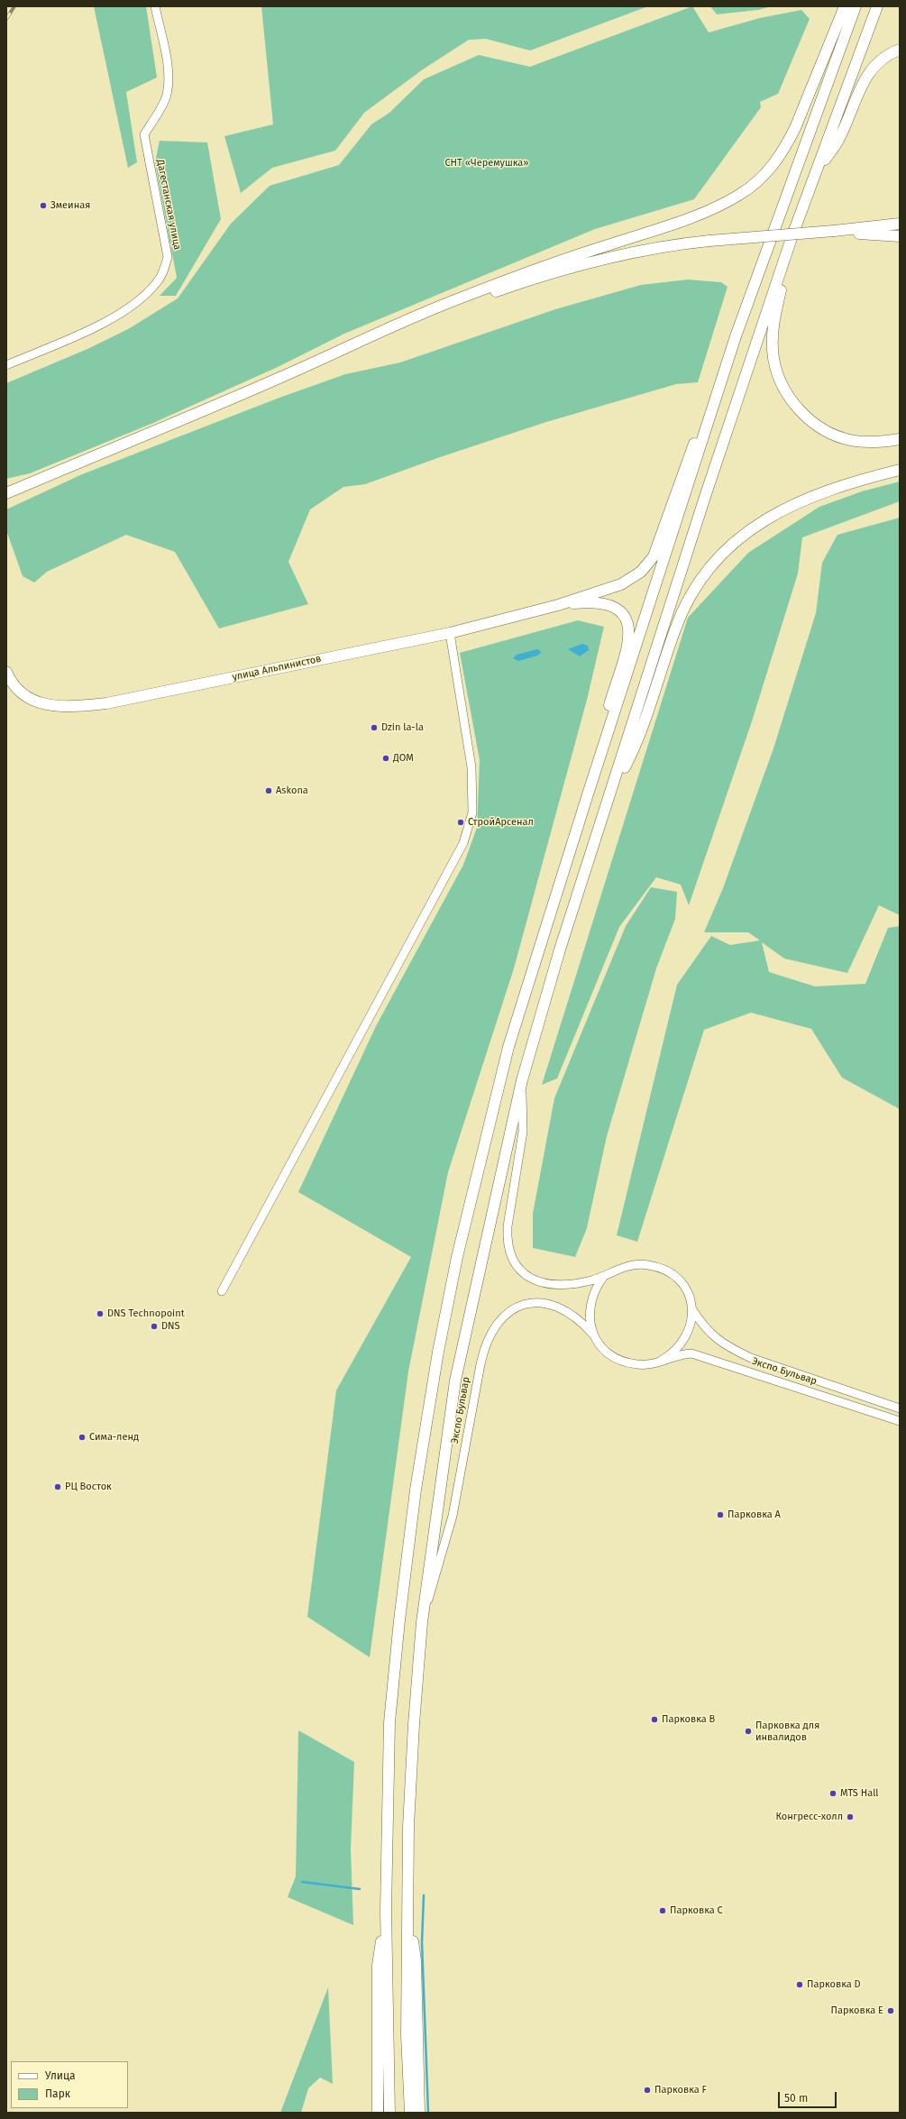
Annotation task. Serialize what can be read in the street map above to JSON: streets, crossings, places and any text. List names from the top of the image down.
{
  "streets": {
    "main road": ["улица Альпинистов"],
    "street": ["Дагестанская улица", "Экспо Бульвар"]
  },
  "parks": ["СНТ «Черемушка»"],
  "places": [
    "Змеиная",
    "Dzin la-la",
    "ДОМ",
    "Askona",
    "СтройАрсенал",
    "DNS Technopoint",
    "DNS",
    "Сима-ленд",
    "РЦ Восток",
    "Парковка A",
    "Парковка B",
    "Парковка для инвалидов",
    "MTS Hall",
    "Конгресс-холл",
    "Парковка C",
    "Парковка D",
    "Парковка E",
    "Парковка F"
  ],
  "legend": ["Улица", "Парк"],
  "scale_bar": "50 m"
}
